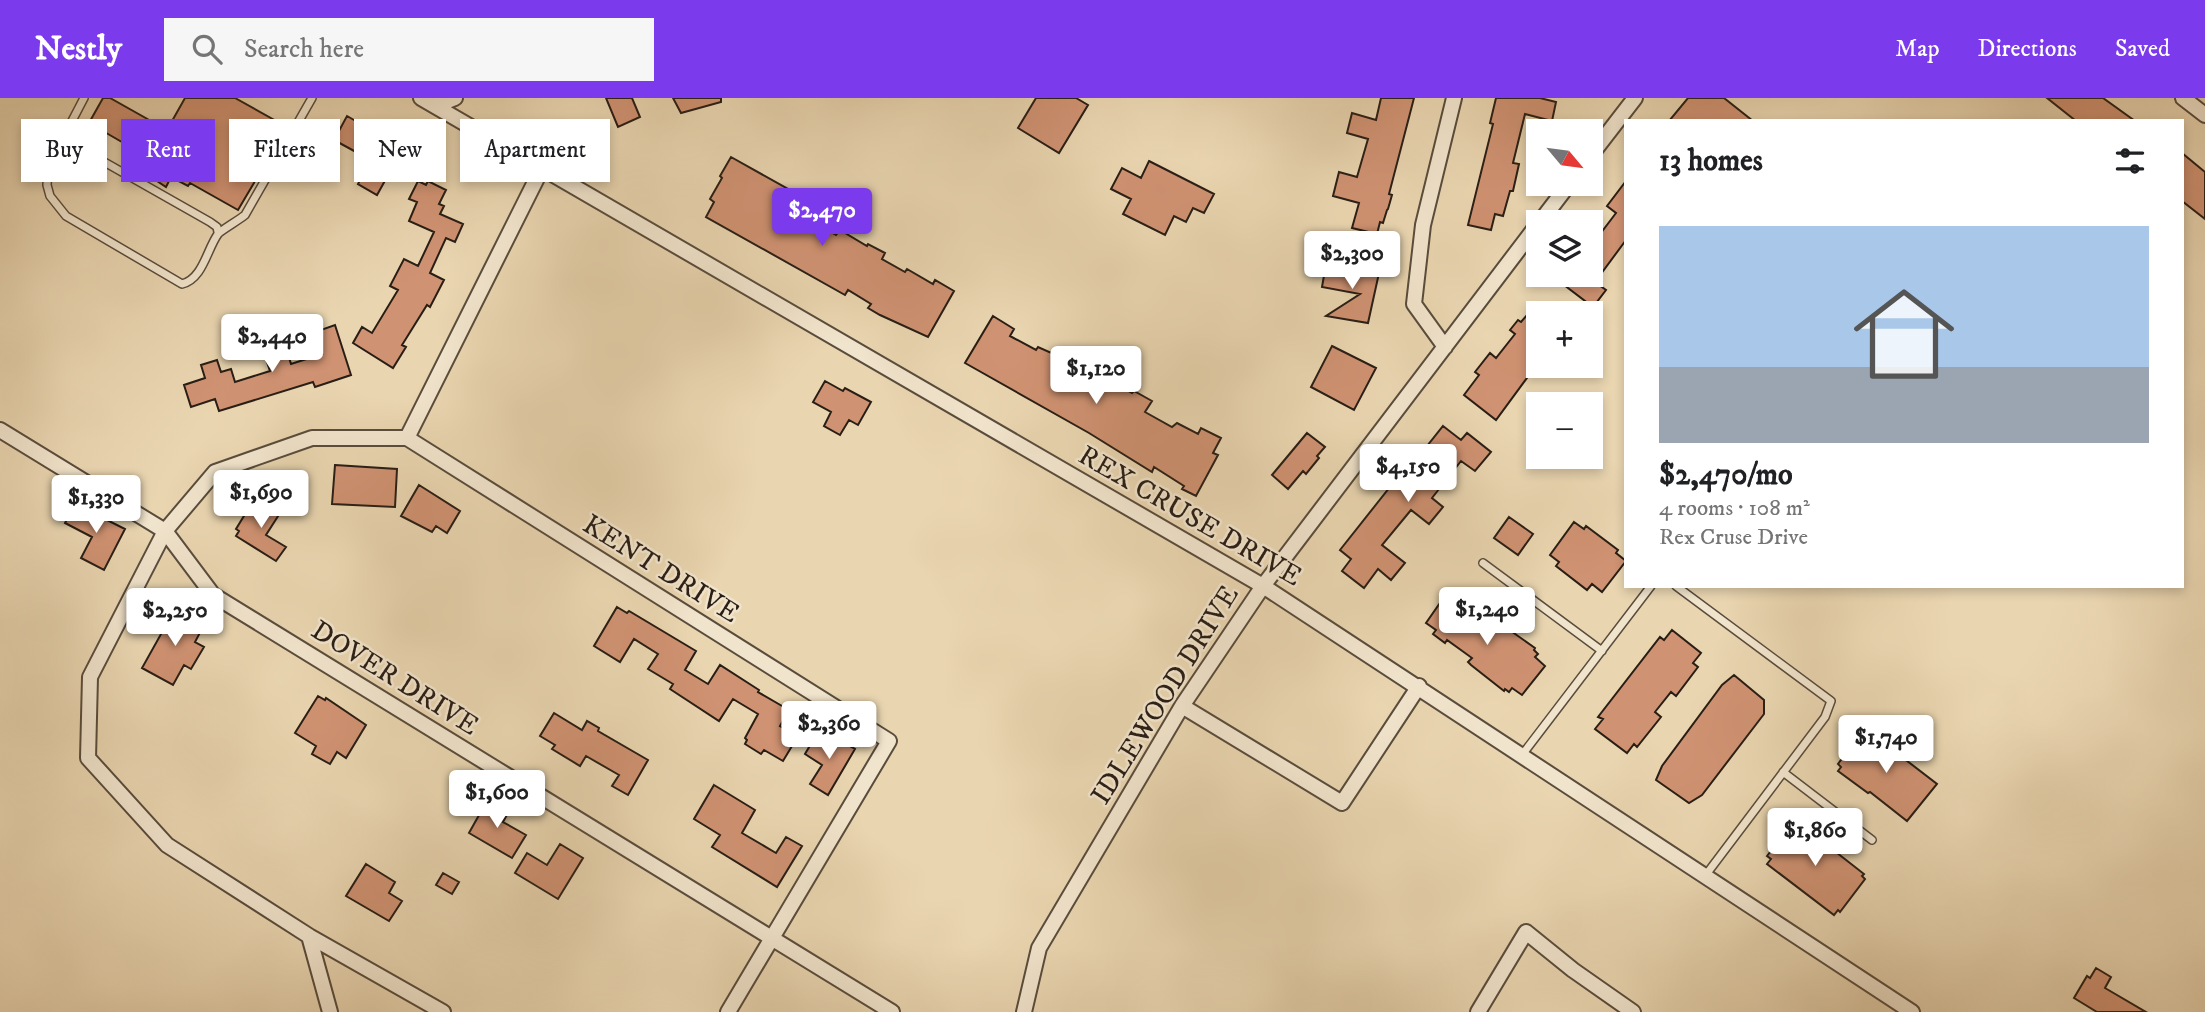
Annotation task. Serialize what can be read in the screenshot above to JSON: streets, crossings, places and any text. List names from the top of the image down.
{
  "streets": {
    "street": [
      "REX CRUSE DRIVE",
      "KENT DRIVE",
      "DOVER DRIVE",
      "IDLEWOOD DRIVE"
    ]
  },
  "crossings": [
    ["REX CRUSE DRIVE", "IDLEWOOD DRIVE"],
    ["KENT DRIVE", "DOVER DRIVE"]
  ],
  "north": "bottom right",
  "page": {
    "header": "Nestly",
    "search": "Search here",
    "nav": ["Map", "Directions", "Saved"],
    "map_buttons": ["+", "−"],
    "chip": [
      "Buy",
      "Rent",
      "Filters",
      "New",
      "Apartment"
    ],
    "heading": "13 homes",
    "price": [
      "$2,470",
      "$2,300",
      "$2,440",
      "$1,120",
      "$4,150",
      "$1,690",
      "$1,330",
      "$1,240",
      "$2,250",
      "$2,360",
      "$1,740",
      "$1,600",
      "$1,860"
    ],
    "list": [
      {
        "name": "$2,470/mo",
        "note": "4 rooms · 108 m² · Rex Cruse Drive"
      }
    ]
  }
}
